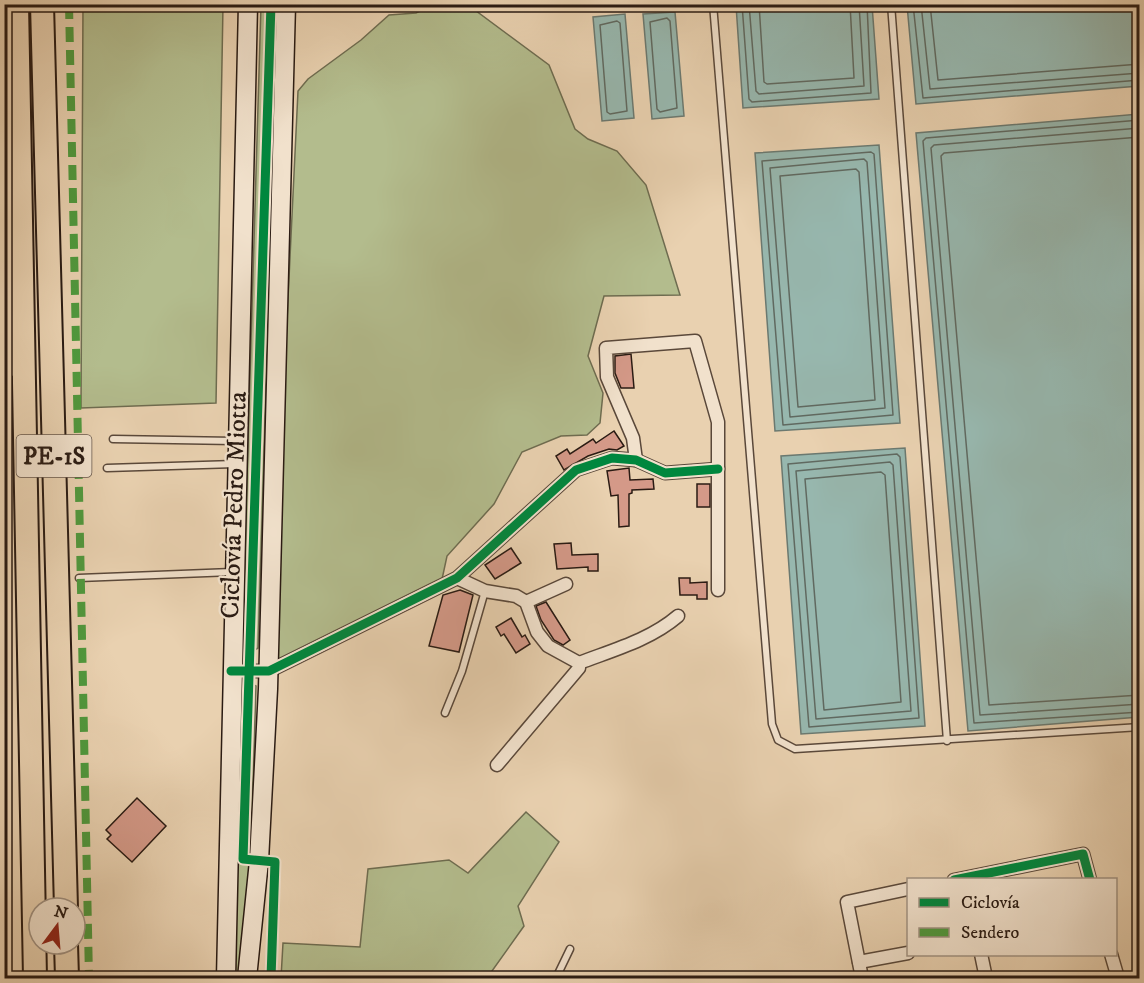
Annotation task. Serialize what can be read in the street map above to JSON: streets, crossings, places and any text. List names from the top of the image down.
{
  "streets": {
    "highway": ["PE-1S"],
    "cycle path": ["Ciclovía Pedro Miotta"]
  },
  "legend": ["Ciclovía", "Sendero"],
  "north": "top"
}
